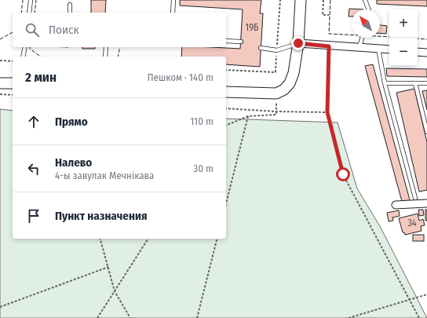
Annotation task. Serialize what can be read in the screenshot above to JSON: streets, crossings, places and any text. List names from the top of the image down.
{
  "house_numbers": ["19Б", "34"],
  "north": "top left",
  "page": {
    "map_buttons": ["+", "−"],
    "search": "Поиск",
    "heading": ["2 мин", "Пешком · 140 m"],
    "list": [
      ["Прямо", "110 m"],
      ["Налево", "4-ы завулак Мечнікава", "30 m"],
      "Пункт назначения"
    ]
  }
}
